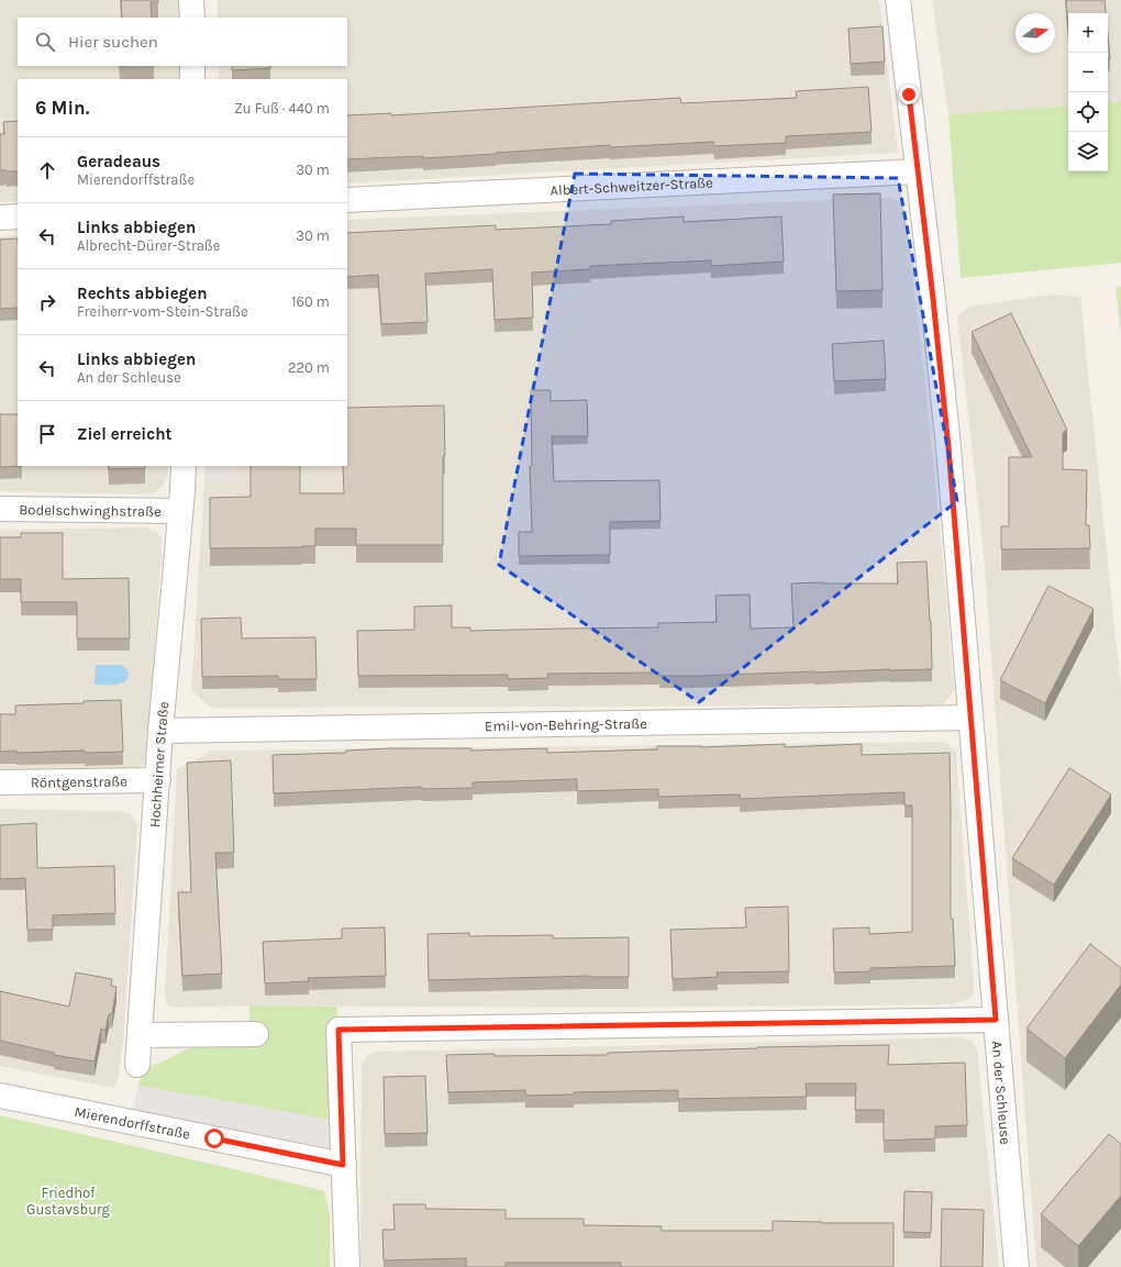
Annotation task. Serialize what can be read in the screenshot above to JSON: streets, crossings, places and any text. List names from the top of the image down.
{
  "streets": {
    "street": [
      "Albert-Schweitzer-Straße",
      "Bodelschwinghstraße",
      "Emil-von-Behring-Straße",
      "Hochheimer Straße",
      "Röntgenstraße",
      "An der Schleuse",
      "Mierendorffstraße"
    ]
  },
  "crossings": [
    ["Albert-Schweitzer-Straße", "An der Schleuse"],
    ["Bodelschwinghstraße", "Hochheimer Straße"],
    ["Emil-von-Behring-Straße", "Hochheimer Straße"],
    ["Emil-von-Behring-Straße", "An der Schleuse"],
    ["Hochheimer Straße", "Röntgenstraße"]
  ],
  "parks": ["Friedhof Gustavsburg"],
  "north": "right",
  "page": {
    "map_buttons": ["+", "−"],
    "search": "Hier suchen",
    "heading": ["6 Min.", "Zu Fuß · 440 m"],
    "list": [
      ["Geradeaus", "Mierendorffstraße", "30 m"],
      ["Links abbiegen", "Albrecht-Dürer-Straße", "30 m"],
      ["Rechts abbiegen", "Freiherr-vom-Stein-Straße", "160 m"],
      ["Links abbiegen", "An der Schleuse", "220 m"],
      "Ziel erreicht"
    ]
  }
}
